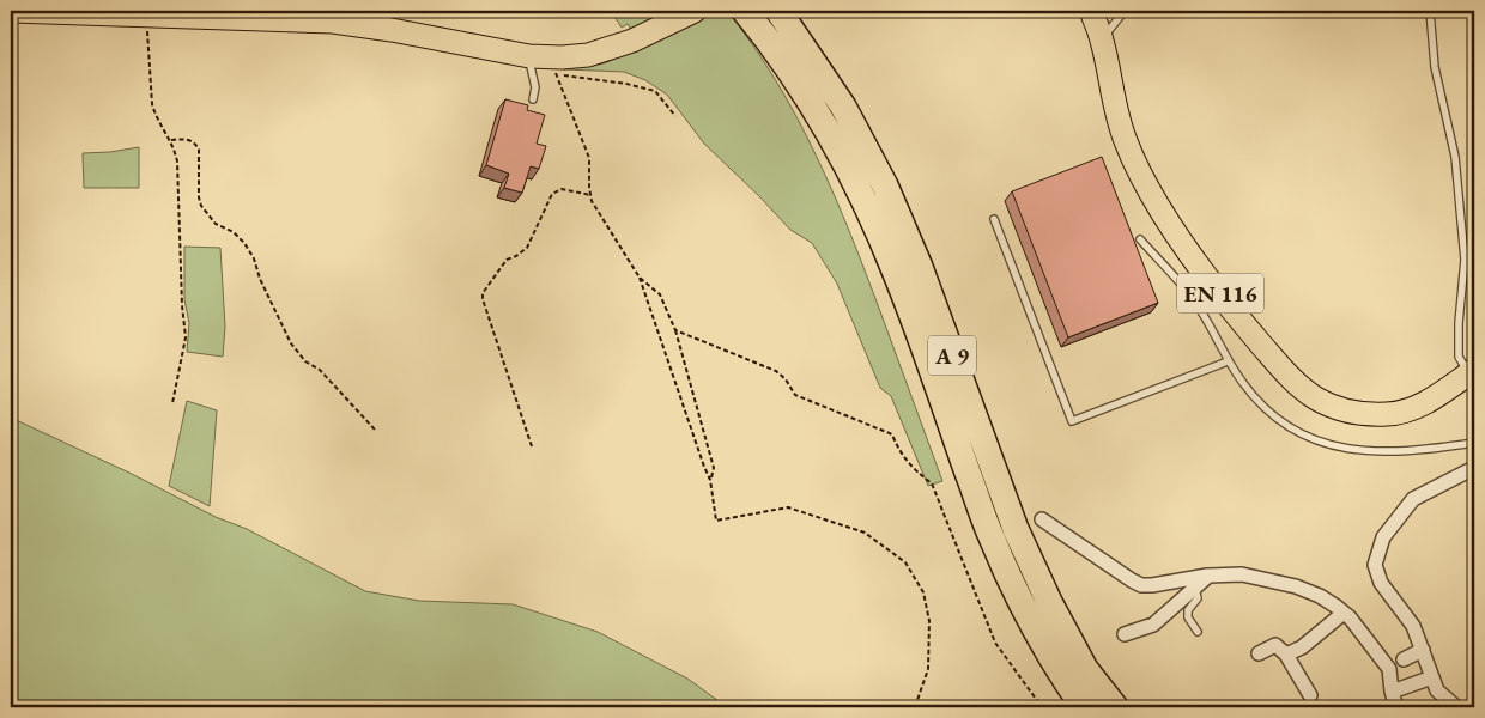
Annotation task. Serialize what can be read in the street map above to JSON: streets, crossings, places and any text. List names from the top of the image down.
{
  "streets": {
    "highway": ["A 9"],
    "main road": ["EN 116"]
  }
}
